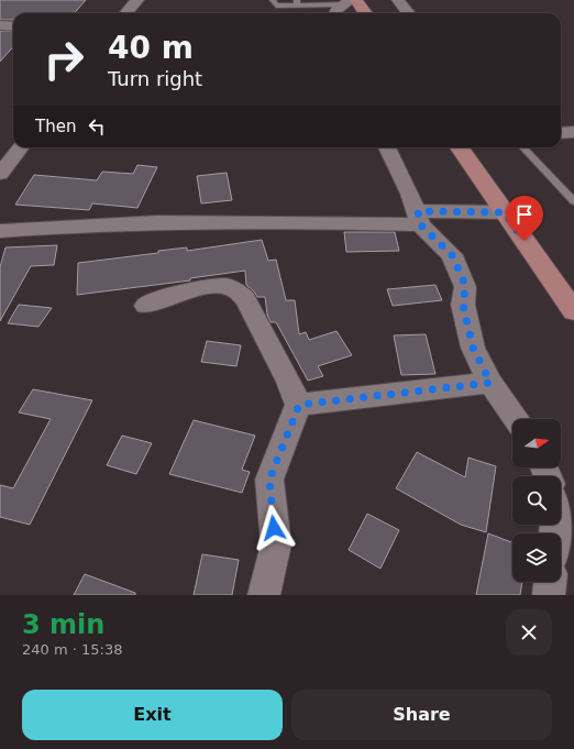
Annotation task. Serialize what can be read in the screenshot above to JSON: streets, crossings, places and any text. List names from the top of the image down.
{
  "north": "right",
  "page": {
    "turn": ["40 m", "Turn right"],
    "then": "Then",
    "heading": ["3 min", "240 m · 15:38"],
    "buttons": ["Exit", "Share"]
  }
}
